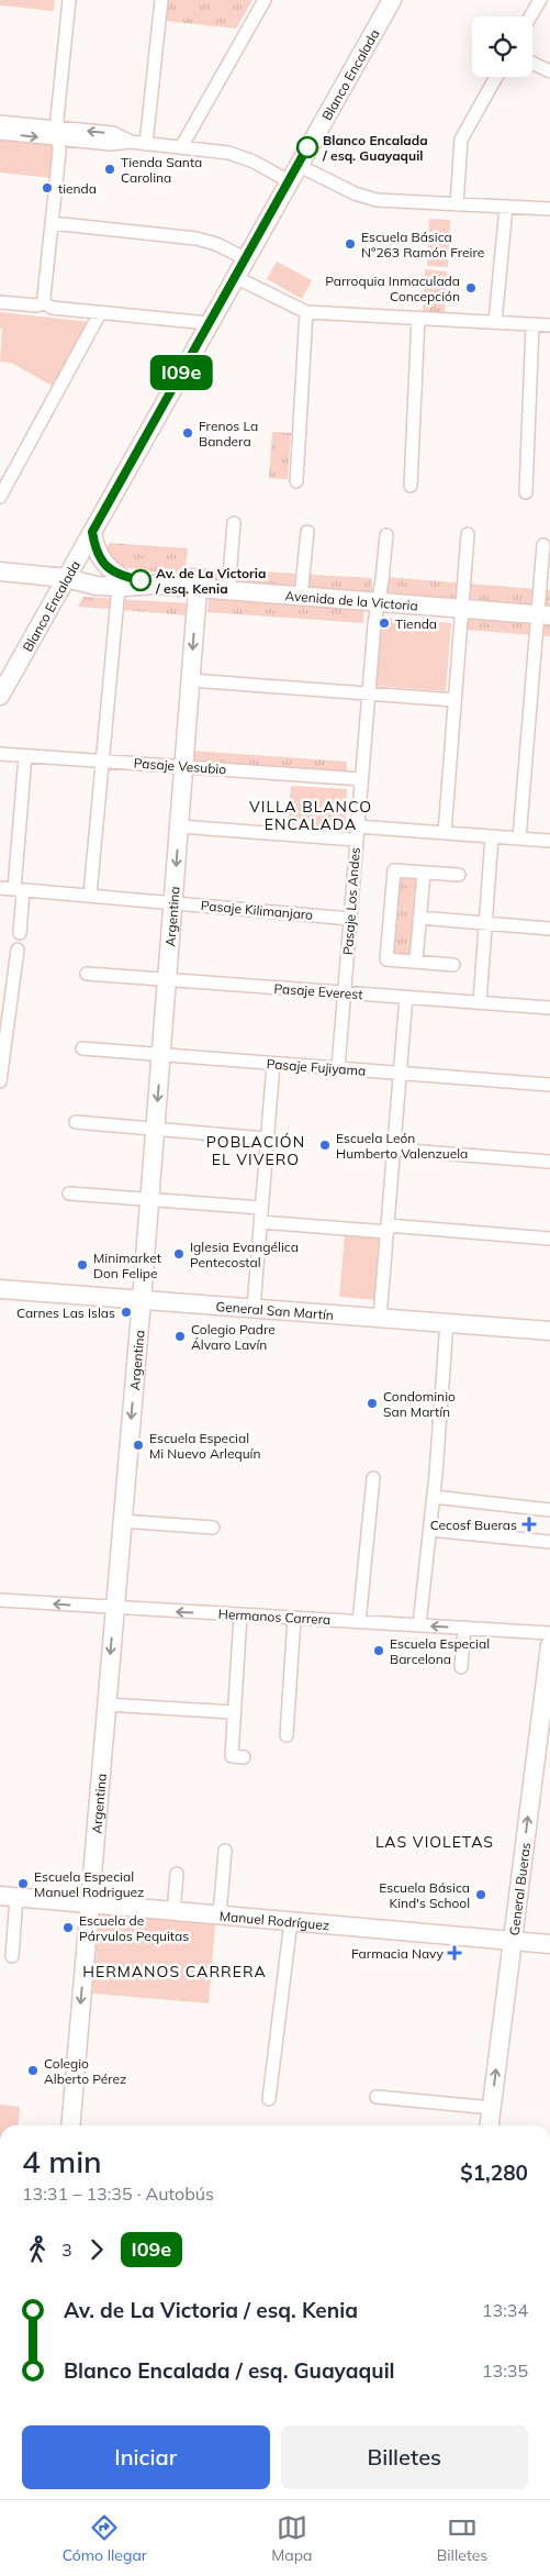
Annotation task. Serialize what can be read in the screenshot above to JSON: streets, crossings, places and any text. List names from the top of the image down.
{
  "streets": {
    "main road": [
      "Blanco Encalada",
      "Avenida de la Victoria",
      "Argentina",
      "General San Martín",
      "General Bueras",
      "Manuel Rodríguez"
    ],
    "street": [
      "Pasaje Vesubio",
      "Pasaje Los Andes",
      "Pasaje Kilimanjaro",
      "Pasaje Everest",
      "Pasaje Fujiyama",
      "Hermanos Carrera"
    ]
  },
  "crossings": [
    ["Blanco Encalada", "Avenida de la Victoria"],
    ["Avenida de la Victoria", "Pasaje Los Andes"],
    ["Avenida de la Victoria", "Argentina"],
    ["Pasaje Vesubio", "Pasaje Los Andes"],
    ["Pasaje Vesubio", "Argentina"],
    ["Pasaje Los Andes", "Pasaje Kilimanjaro"],
    ["Pasaje Los Andes", "Pasaje Everest"],
    ["Pasaje Los Andes", "Pasaje Fujiyama"],
    ["Pasaje Kilimanjaro", "Argentina"],
    ["Argentina", "Pasaje Everest"],
    ["Argentina", "Pasaje Fujiyama"],
    ["Argentina", "General San Martín"],
    ["Argentina", "Hermanos Carrera"],
    ["Argentina", "Manuel Rodríguez"],
    ["General Bueras", "Manuel Rodríguez"]
  ],
  "one_way": ["Argentina", "General Bueras"],
  "districts": [
    "VILLA BLANCO ENCALADA",
    "POBLACIÓN EL VIVERO",
    "LAS VIOLETAS",
    "HERMANOS CARRERA"
  ],
  "places": {
    "other": [
      "Blanco Encalada / esq. Guayaquil",
      "Tienda Santa Carolina",
      "tienda",
      "Escuela Básica N°263 Ramón Freire",
      "Parroquia Inmaculada Concepción",
      "Frenos La Bandera",
      "Av. de La Victoria / esq. Kenia",
      "Tienda",
      "Escuela León Humberto Valenzuela",
      "Iglesia Evangélica Pentecostal",
      "Minimarket Don Felipe",
      "Carnes Las Islas",
      "Colegio Padre Álvaro Lavín",
      "Condominio San Martín",
      "Escuela Especial Mi Nuevo Arlequín",
      "Escuela Especial Barcelona",
      "Escuela Especial Manuel Rodriguez",
      "Escuela Básica Kind's School",
      "Escuela de Párvulos Pequitas",
      "Colegio Alberto Pérez"
    ],
    "health": ["Cecosf Bueras", "Farmacia Navy"]
  },
  "lines": ["bus line I09e"],
  "page": {
    "on_map": "I09e",
    "heading": ["4 min", "13:31 – 13:35 · Autobús", "$1,280"],
    "legs": ["3", "I09e"],
    "list": [
      {
        "name": "Av. de La Victoria / esq. Kenia",
        "value": "13:34"
      },
      {
        "name": "Blanco Encalada / esq. Guayaquil",
        "value": "13:35"
      }
    ],
    "buttons": ["Iniciar", "Billetes"],
    "tabs": ["Cómo llegar", "Mapa", "Billetes"]
  }
}
